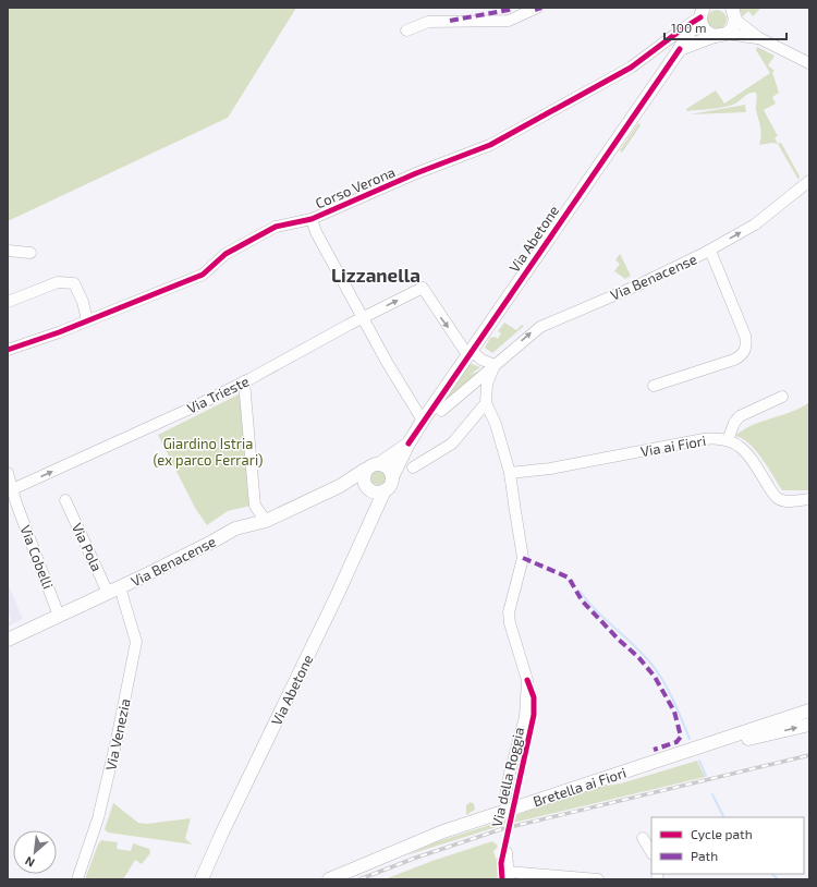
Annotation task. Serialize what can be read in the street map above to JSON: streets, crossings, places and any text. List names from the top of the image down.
{
  "streets": {
    "main road": ["Via Abetone", "Via Benacense", "Bretella ai Fiori"],
    "street": [
      "Corso Verona",
      "Via Trieste",
      "Via ai Fiori",
      "Via Pola",
      "Via Cobelli",
      "Via Venezia",
      "Via della Roggia"
    ]
  },
  "crossings": [
    ["Corso Verona", "Via Abetone"],
    ["Via Abetone", "Via Benacense"],
    ["Via Abetone", "Via Trieste"],
    ["Via Benacense", "Via Pola"],
    ["Via Benacense", "Via Cobelli"],
    ["Via Benacense", "Via Venezia"],
    ["Via Trieste", "Via Cobelli"],
    ["Via ai Fiori", "Via della Roggia"],
    ["Via Pola", "Via Venezia"]
  ],
  "one_way": ["Via Benacense", "Via Trieste"],
  "districts": ["Lizzanella"],
  "parks": ["Giardino Istria (ex parco Ferrari)"],
  "legend": ["Cycle path", "Path"],
  "scale_bar": "100 m",
  "north": "bottom left"
}
